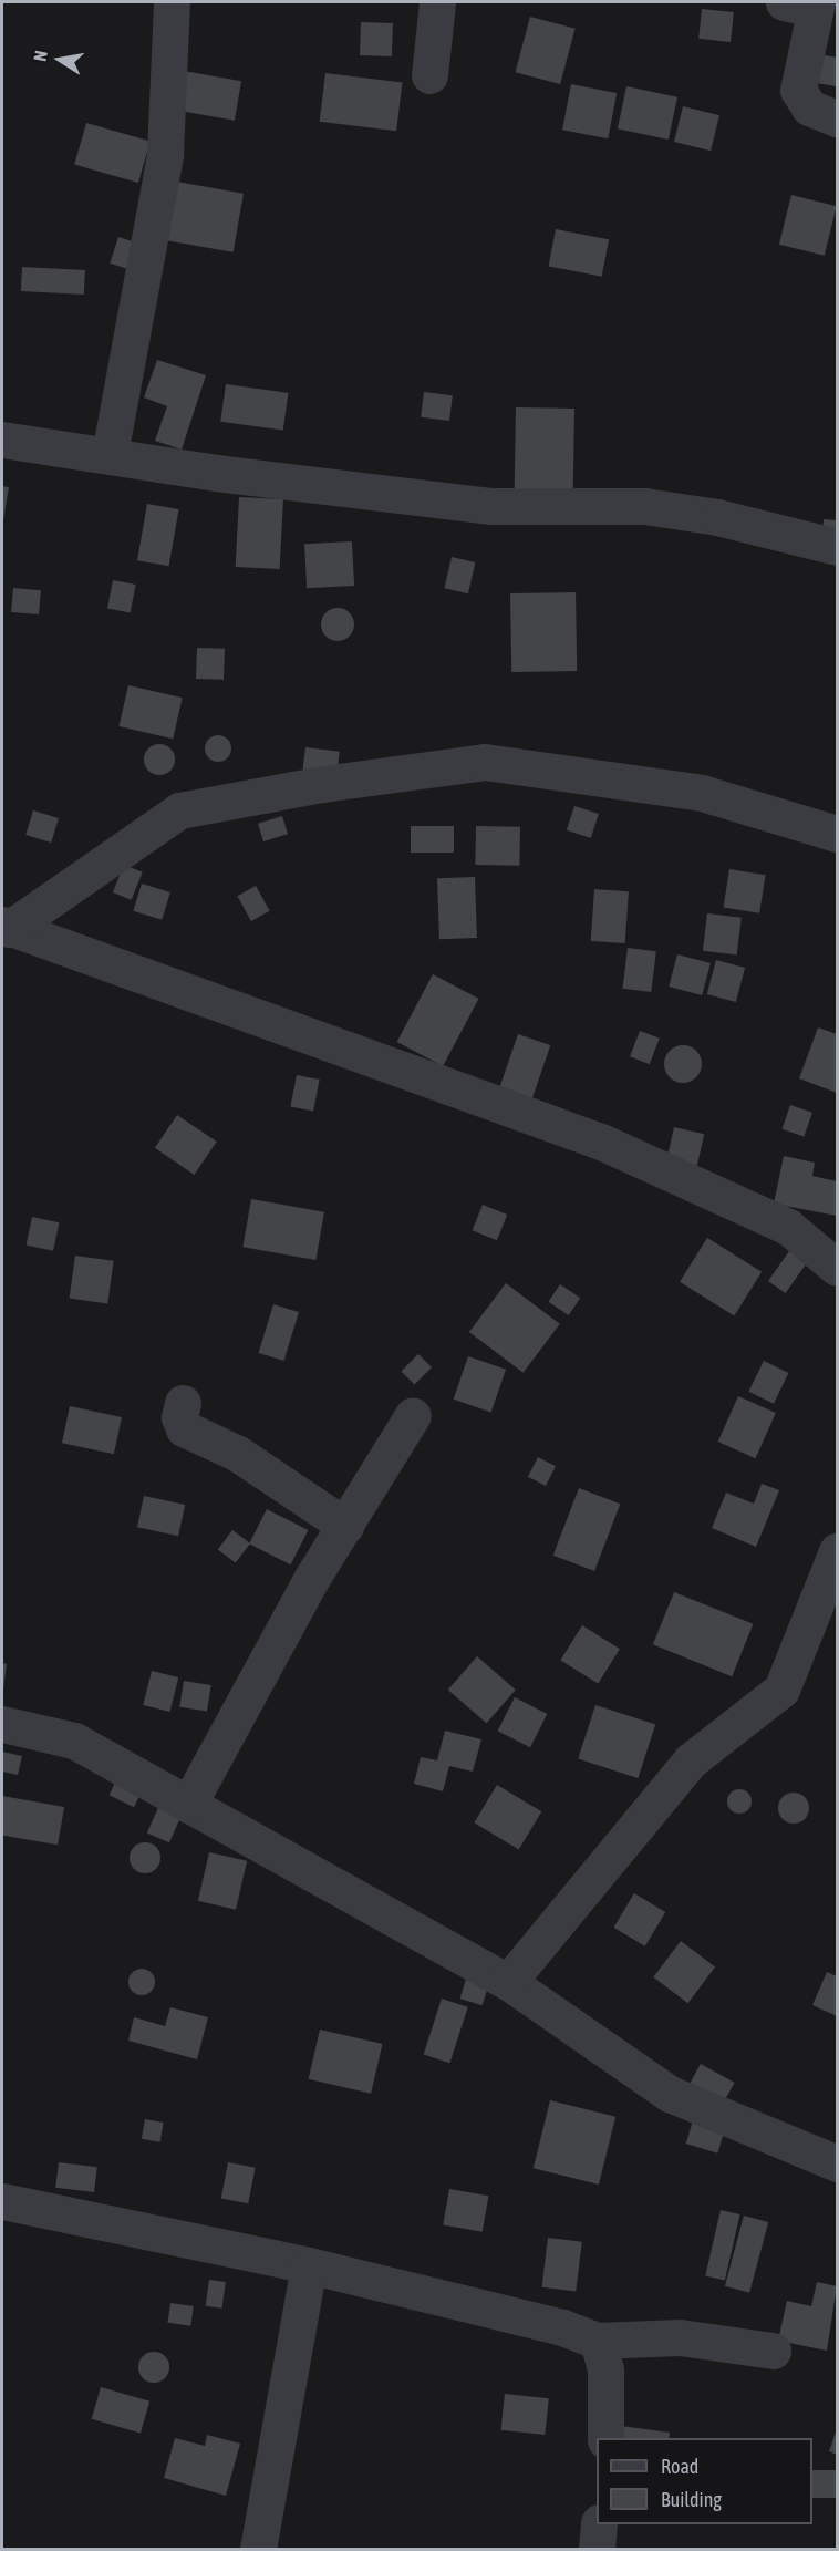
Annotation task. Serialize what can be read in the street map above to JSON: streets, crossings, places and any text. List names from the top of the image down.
{
  "legend": ["Road", "Building"],
  "north": "left"
}
